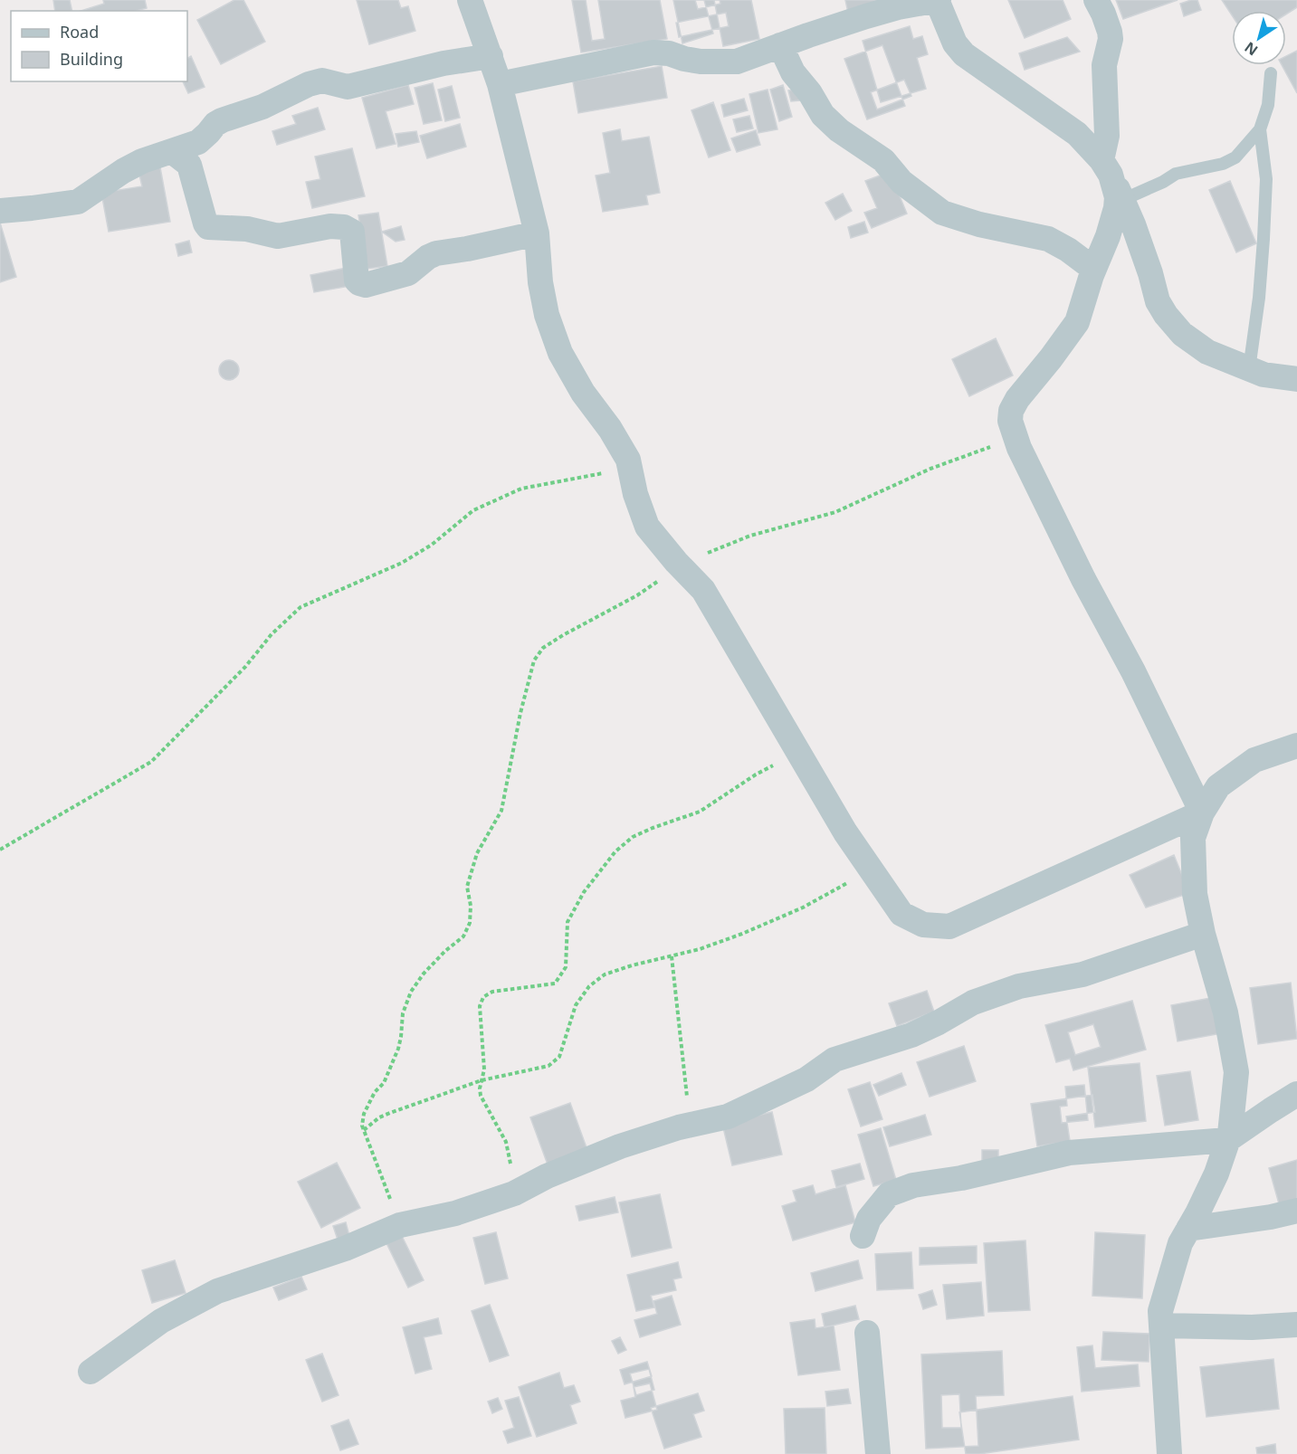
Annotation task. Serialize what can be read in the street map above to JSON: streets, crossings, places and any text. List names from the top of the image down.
{
  "legend": ["Road", "Building"],
  "north": "bottom left"
}
